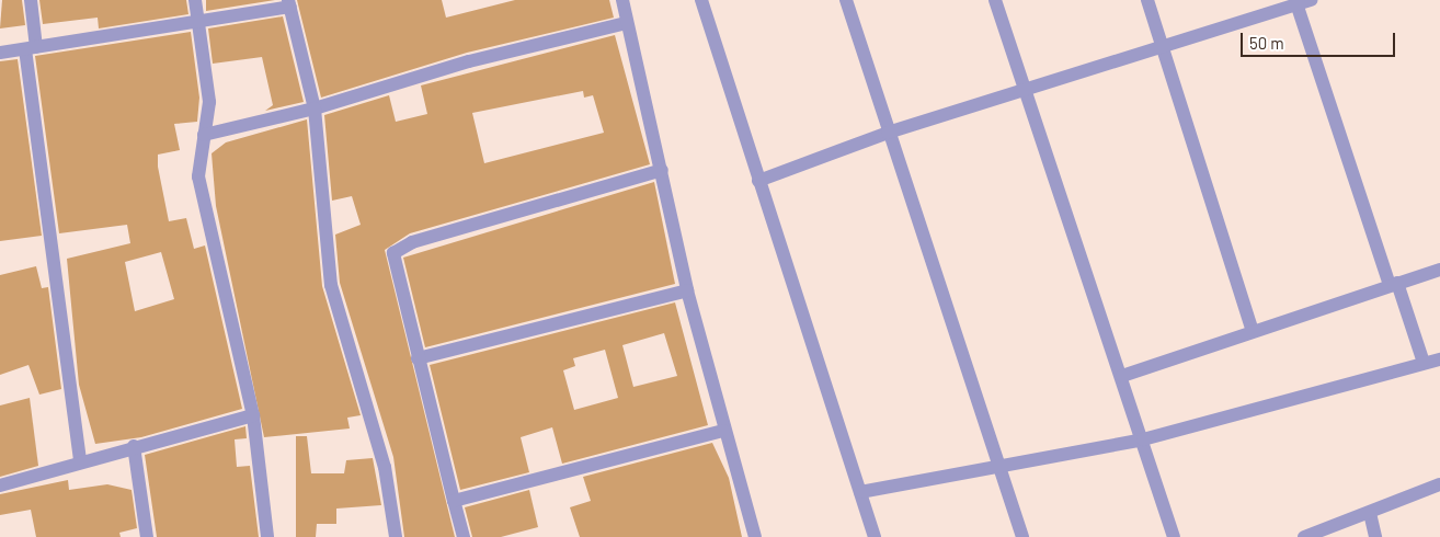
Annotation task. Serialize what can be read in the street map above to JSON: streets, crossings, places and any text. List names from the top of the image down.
{
  "scale_bar": "50 m"
}
